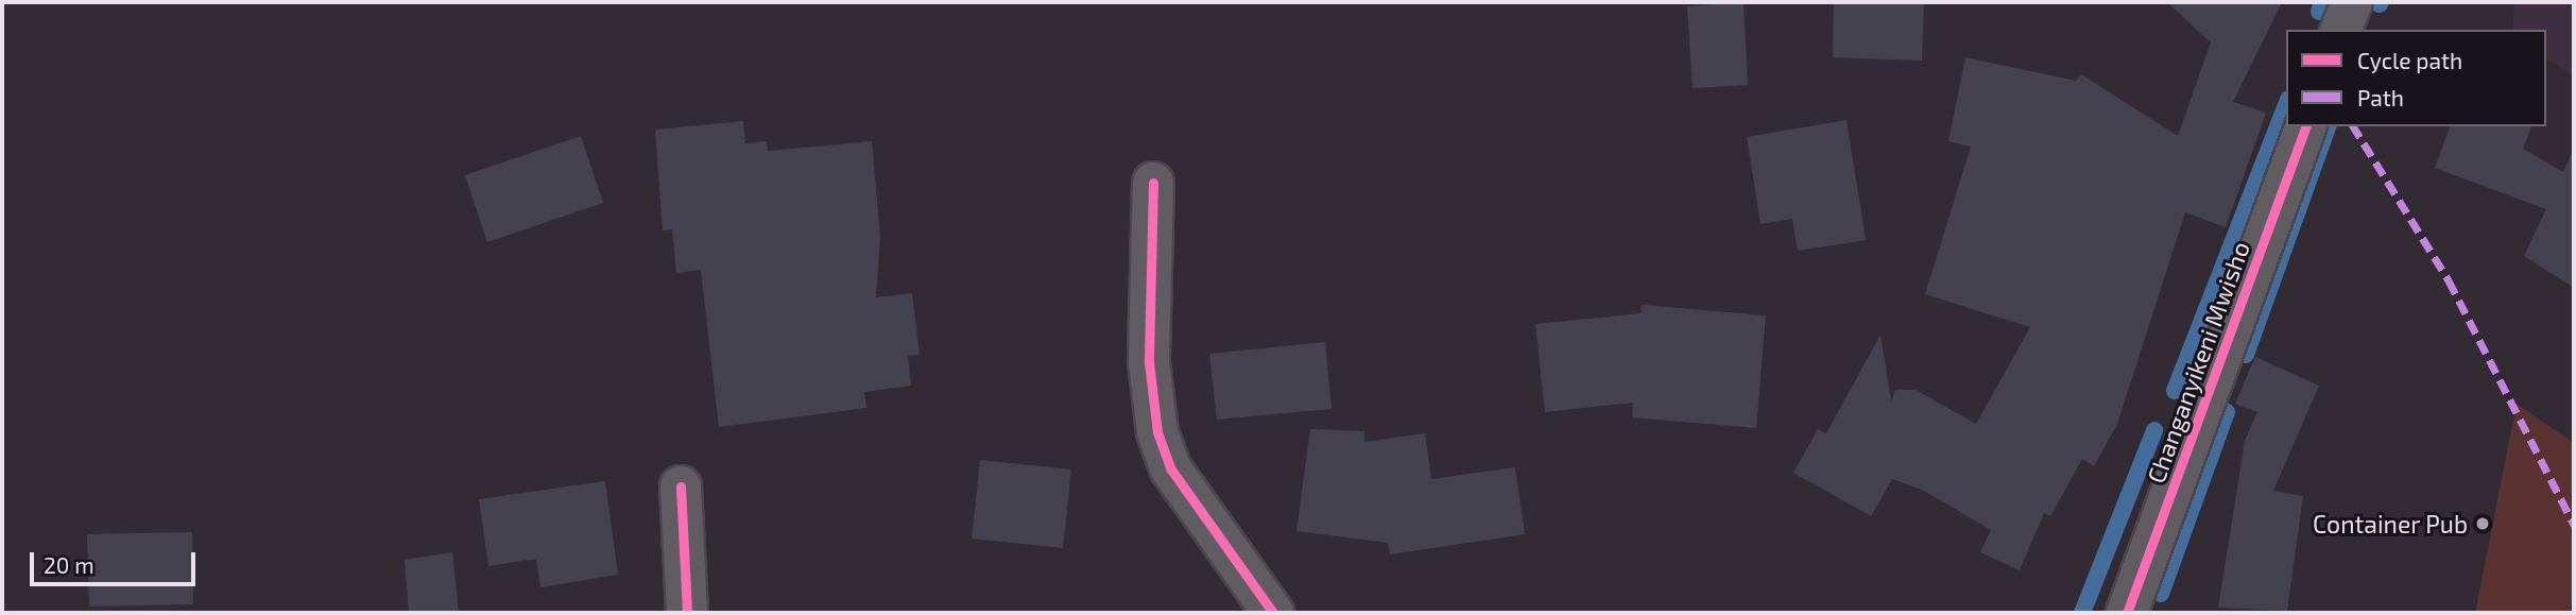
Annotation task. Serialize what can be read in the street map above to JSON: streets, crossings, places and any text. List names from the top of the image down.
{
  "streets": {
    "street": ["Changanyikeni Mwisho"]
  },
  "places": ["Container Pub"],
  "legend": ["Cycle path", "Path"],
  "scale_bar": "20 m"
}
